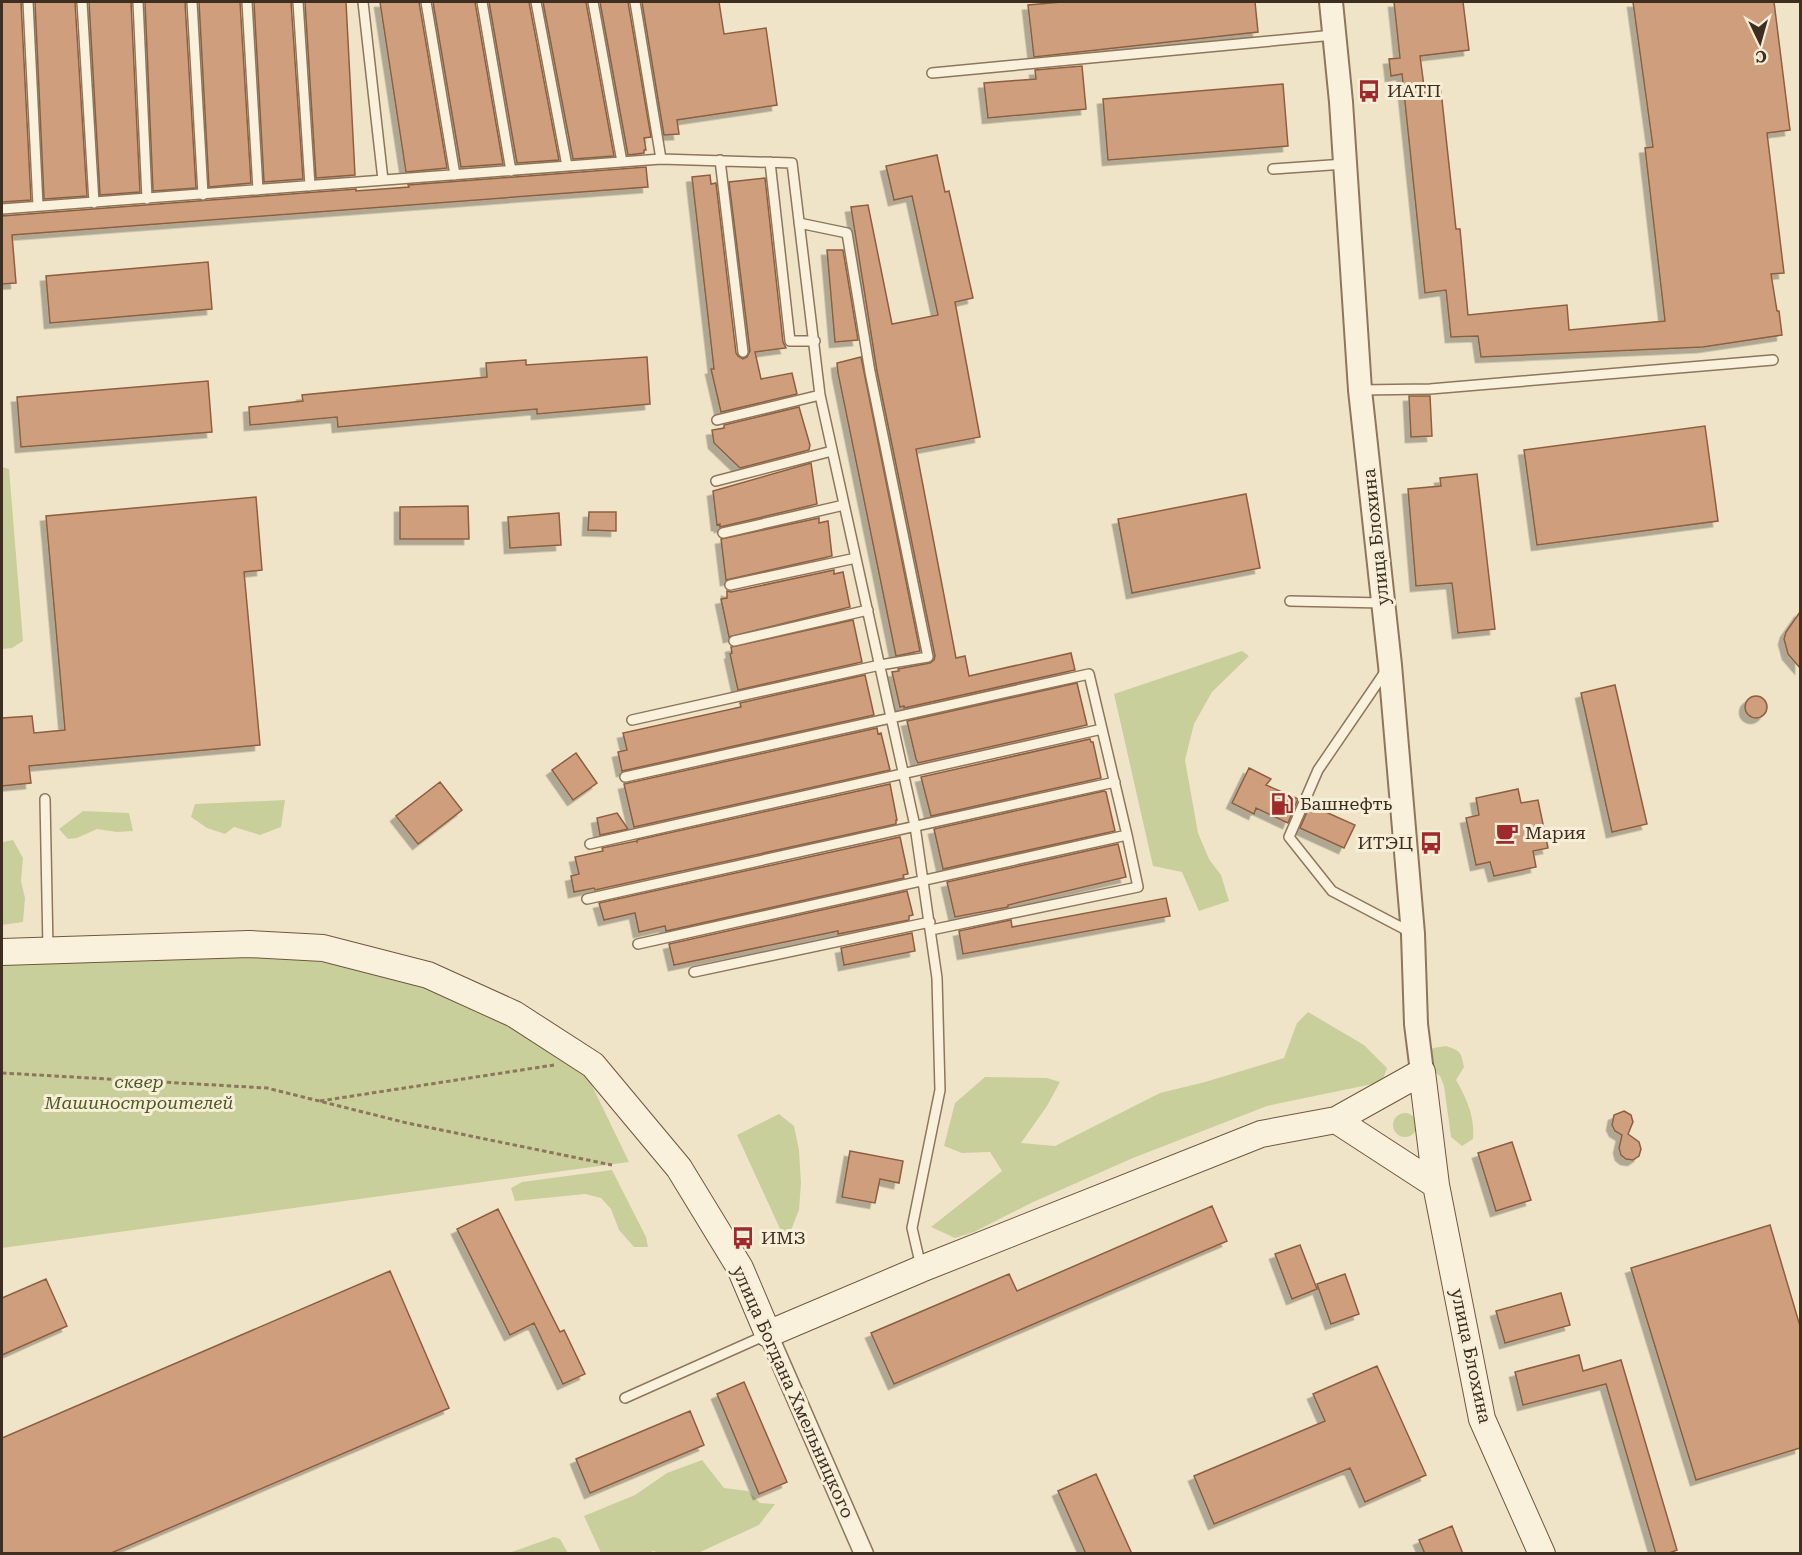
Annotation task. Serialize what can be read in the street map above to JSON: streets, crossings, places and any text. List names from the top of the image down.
{
  "streets": {
    "main road": ["улица Блохина", "улица Богдана Хмельницкого"]
  },
  "parks": ["сквер Машиностроителей"],
  "places": {
    "bus stop": ["ИАТП", "ИТЭЦ", "ИМЗ"],
    "fuel station": ["Башнефть"],
    "cafe": ["Мария"]
  },
  "north": "bottom"
}
